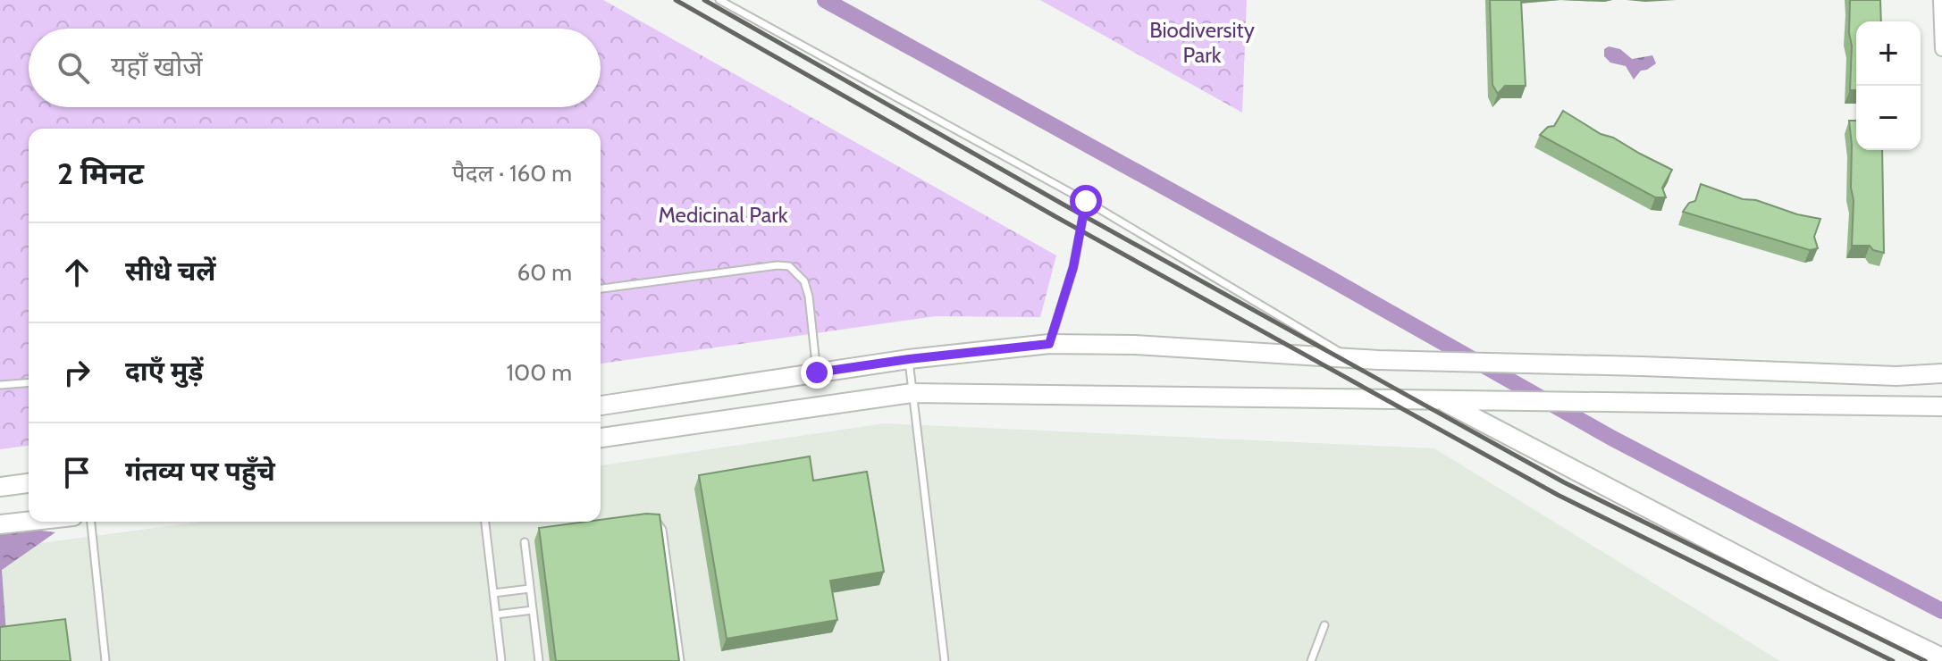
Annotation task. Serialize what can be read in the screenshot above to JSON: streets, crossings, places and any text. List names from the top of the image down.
{
  "parks": ["Biodiversity Park", "Medicinal Park"],
  "page": {
    "map_buttons": ["+", "−"],
    "search": "यहाँ खोजें",
    "heading": ["2 मिनट", "पैदल · 160 m"],
    "list": [
      ["सीधे चलें", "60 m"],
      ["दाएँ मुड़ें", "100 m"],
      "गंतव्य पर पहुँचे"
    ]
  }
}
